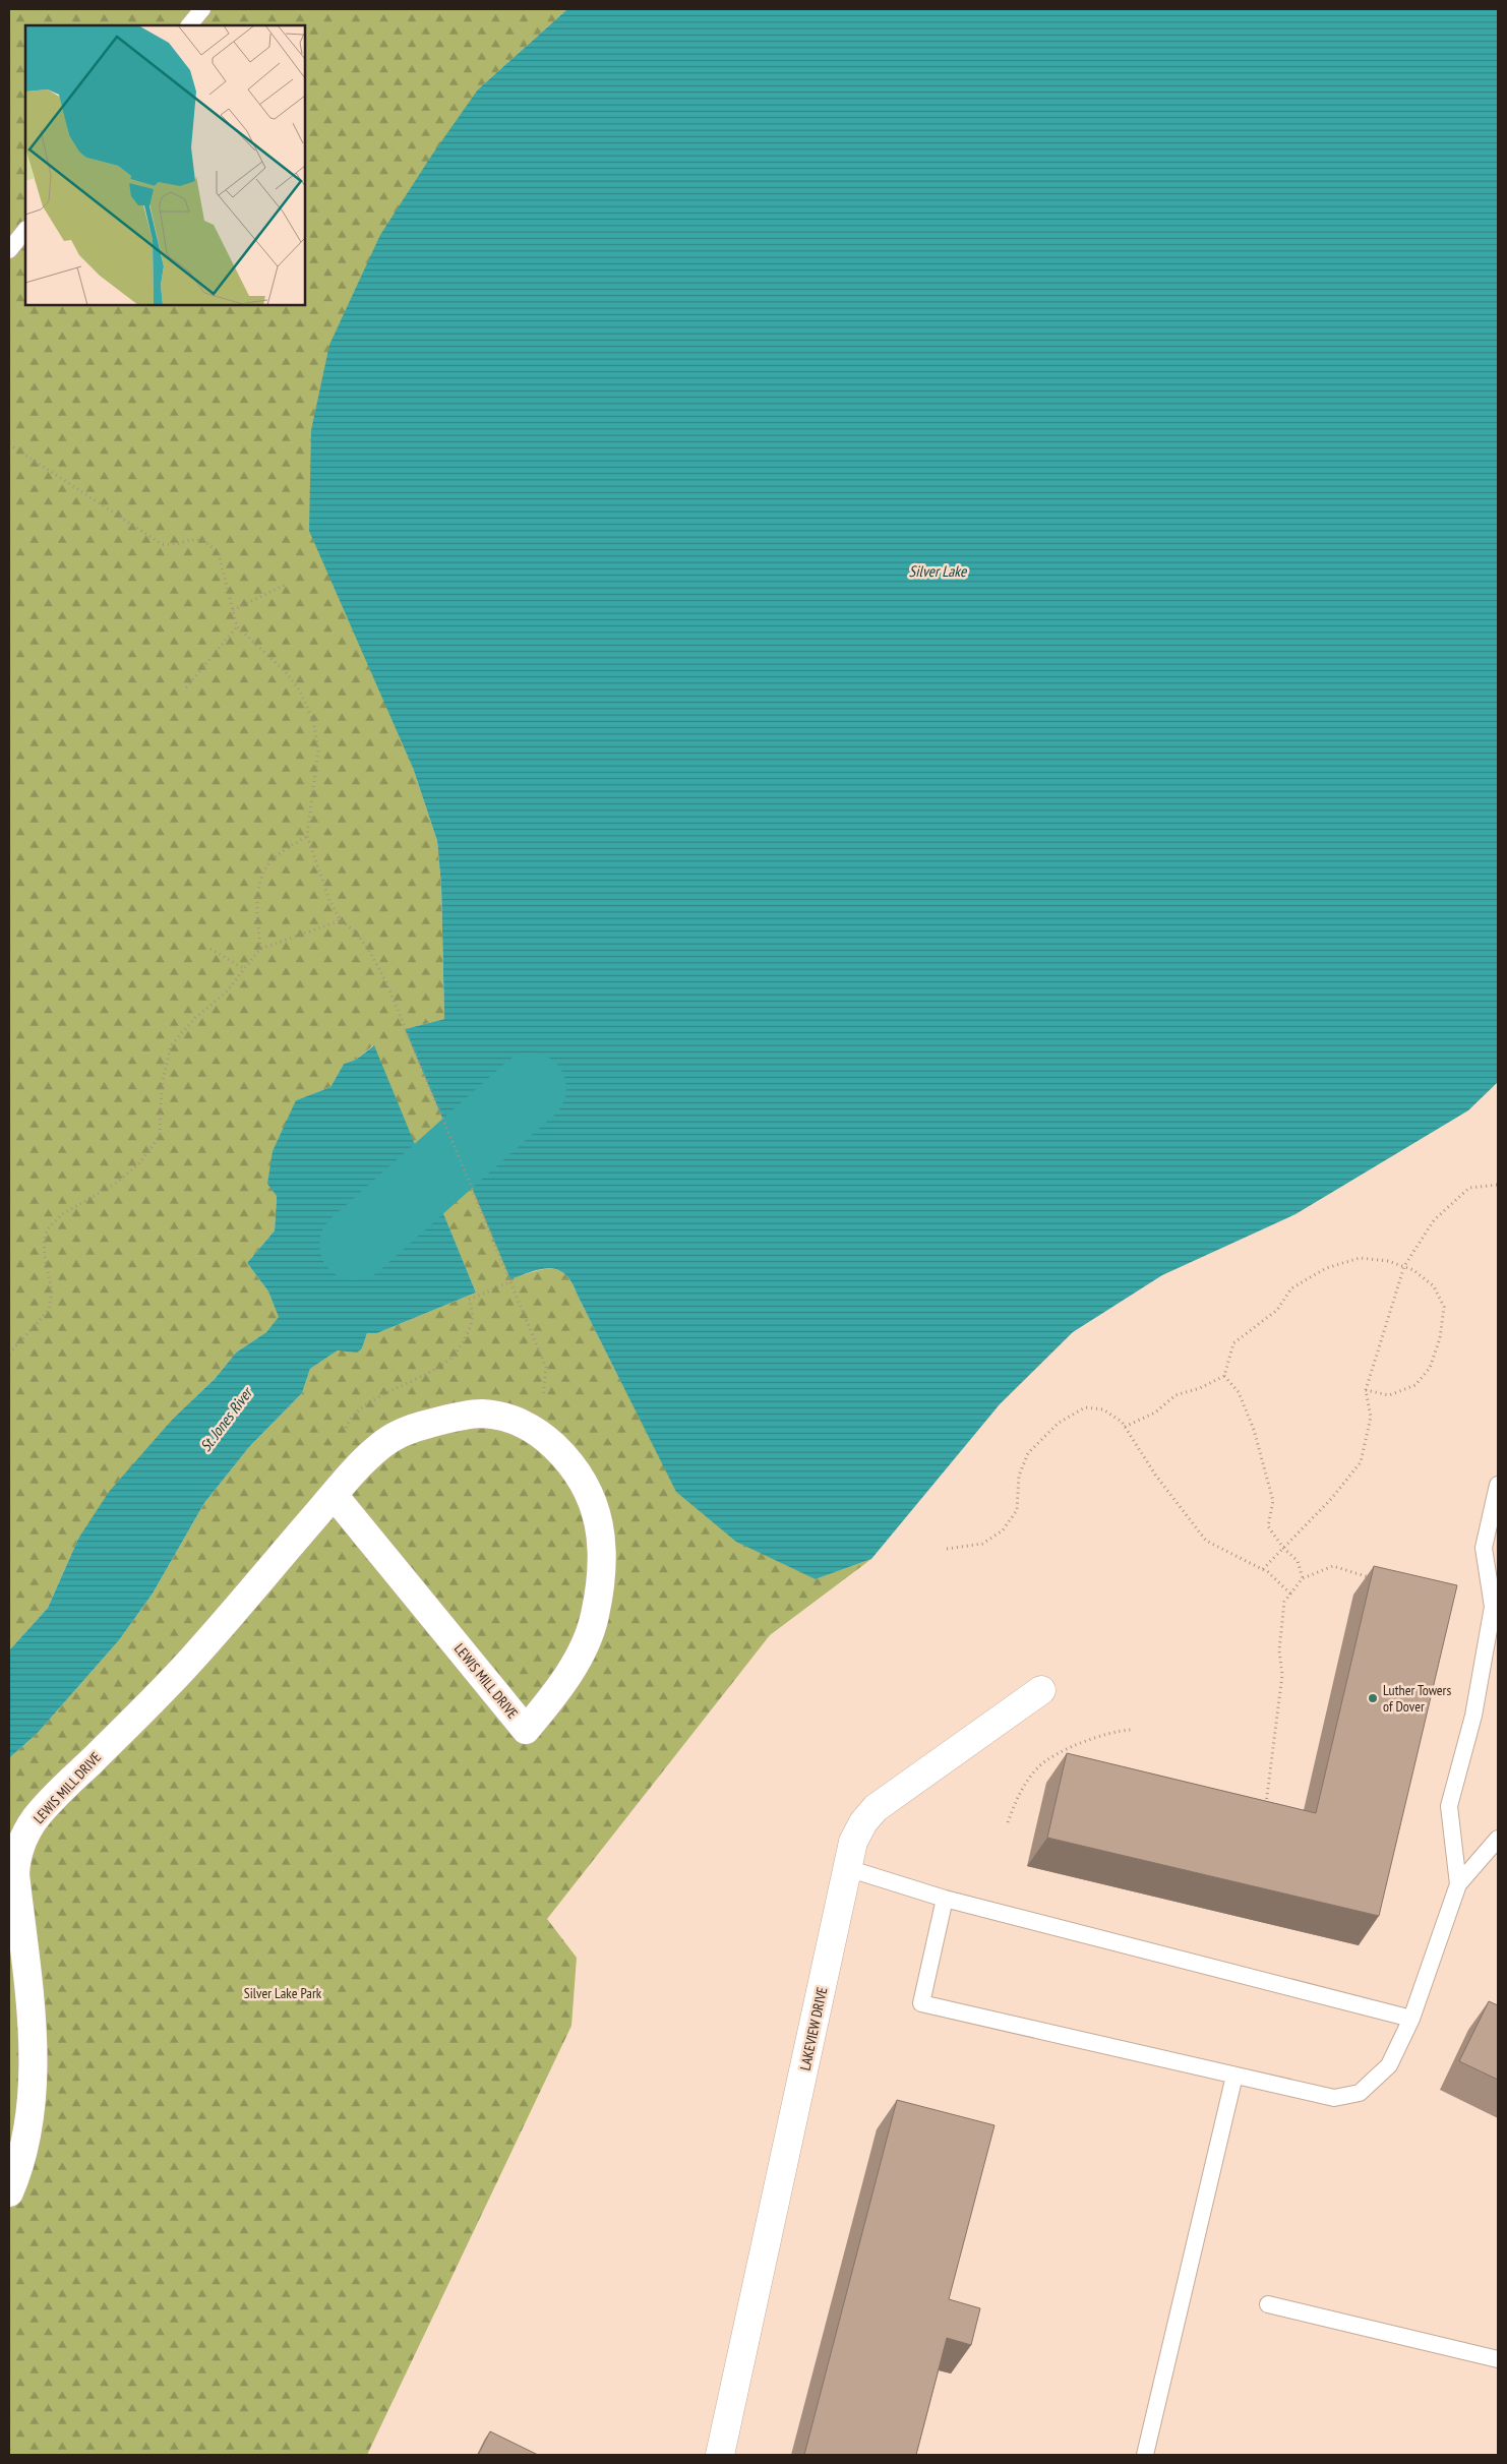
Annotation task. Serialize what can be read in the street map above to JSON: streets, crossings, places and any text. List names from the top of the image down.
{
  "streets": {
    "street": ["LEWIS MILL DRIVE", "LAKEVIEW DRIVE"]
  },
  "water": ["Silver Lake", "St. Jones River"],
  "parks": ["Silver Lake Park"],
  "places": ["Luther Towers of Dover"]
}
